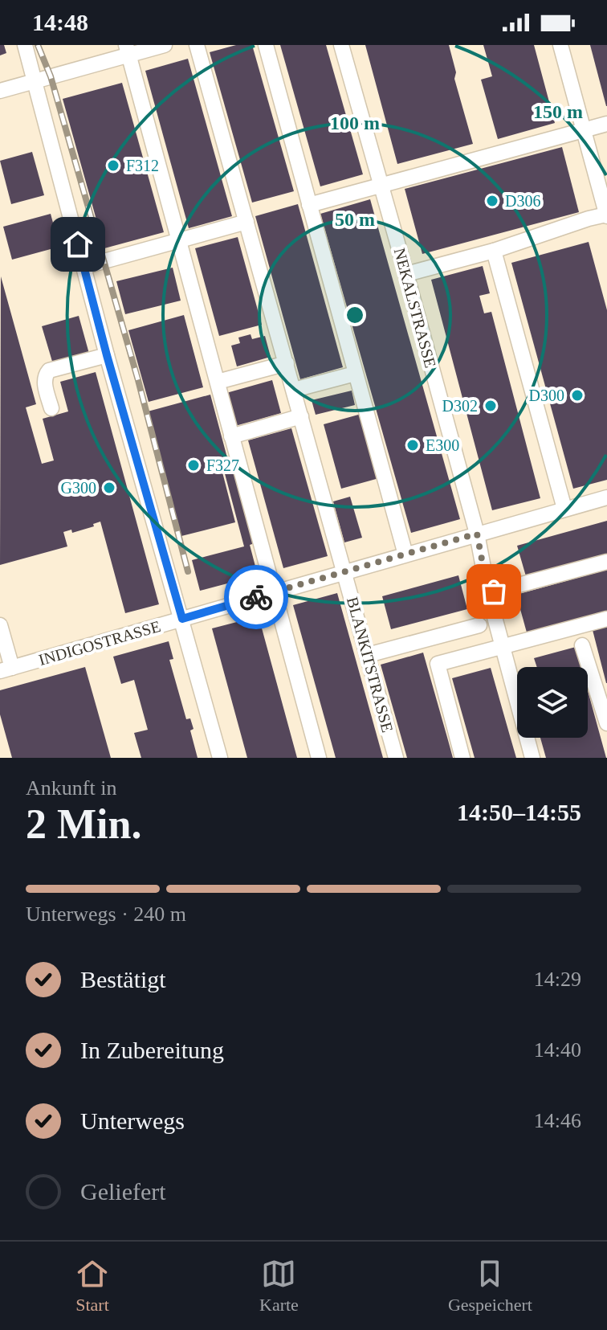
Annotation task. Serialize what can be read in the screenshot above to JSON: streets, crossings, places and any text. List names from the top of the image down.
{
  "streets": {
    "street": ["NEKALSTRASSE", "INDIGOSTRASSE", "BLANKITSTRASSE"]
  },
  "crossings": [
    ["NEKALSTRASSE", "INDIGOSTRASSE"],
    ["INDIGOSTRASSE", "BLANKITSTRASSE"]
  ],
  "places": [
    "F312",
    "D306",
    "D300",
    "D302",
    "E300",
    "F327",
    "G300"
  ],
  "page": {
    "status": "14:48",
    "heading": ["2 Min.", "Ankunft in", "14:50–14:55"],
    "bar": "Unterwegs · 240 m",
    "list": [
      ["Bestätigt", "14:29"],
      ["In Zubereitung", "14:40"],
      ["Unterwegs", "14:46"],
      "Geliefert"
    ],
    "tabs": ["Start", "Karte", "Gespeichert"]
  },
  "rings": ["150 m", "100 m", "50 m"]
}
